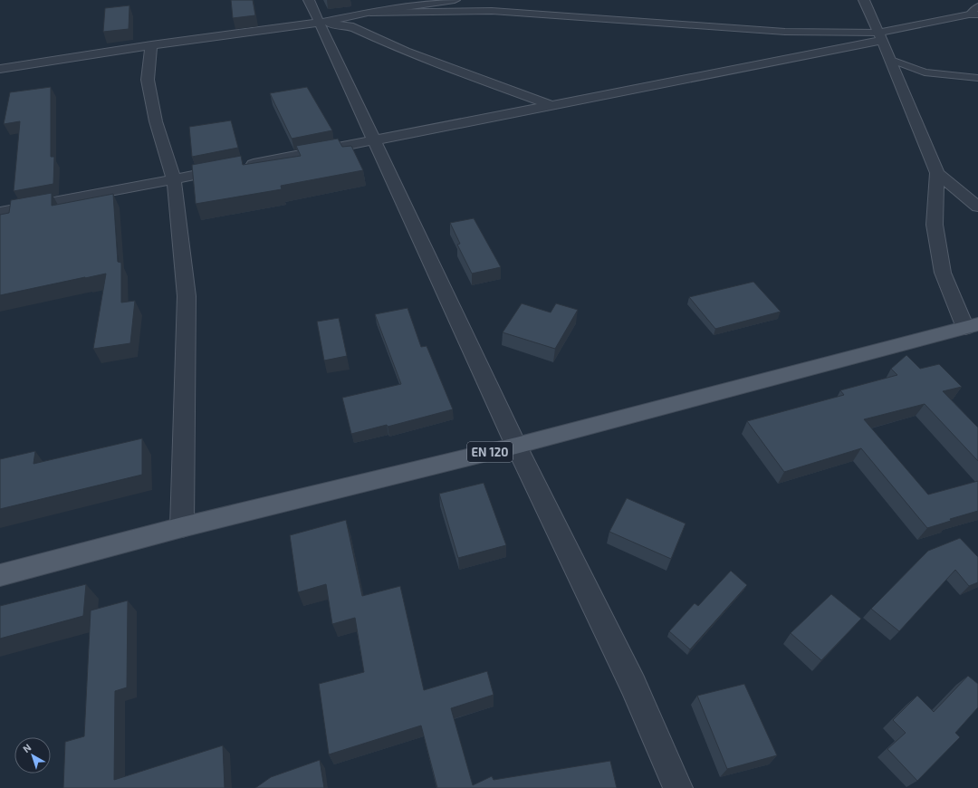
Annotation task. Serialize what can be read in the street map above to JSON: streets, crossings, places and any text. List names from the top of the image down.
{
  "streets": {
    "main road": ["EN 120"]
  },
  "north": "top left"
}
